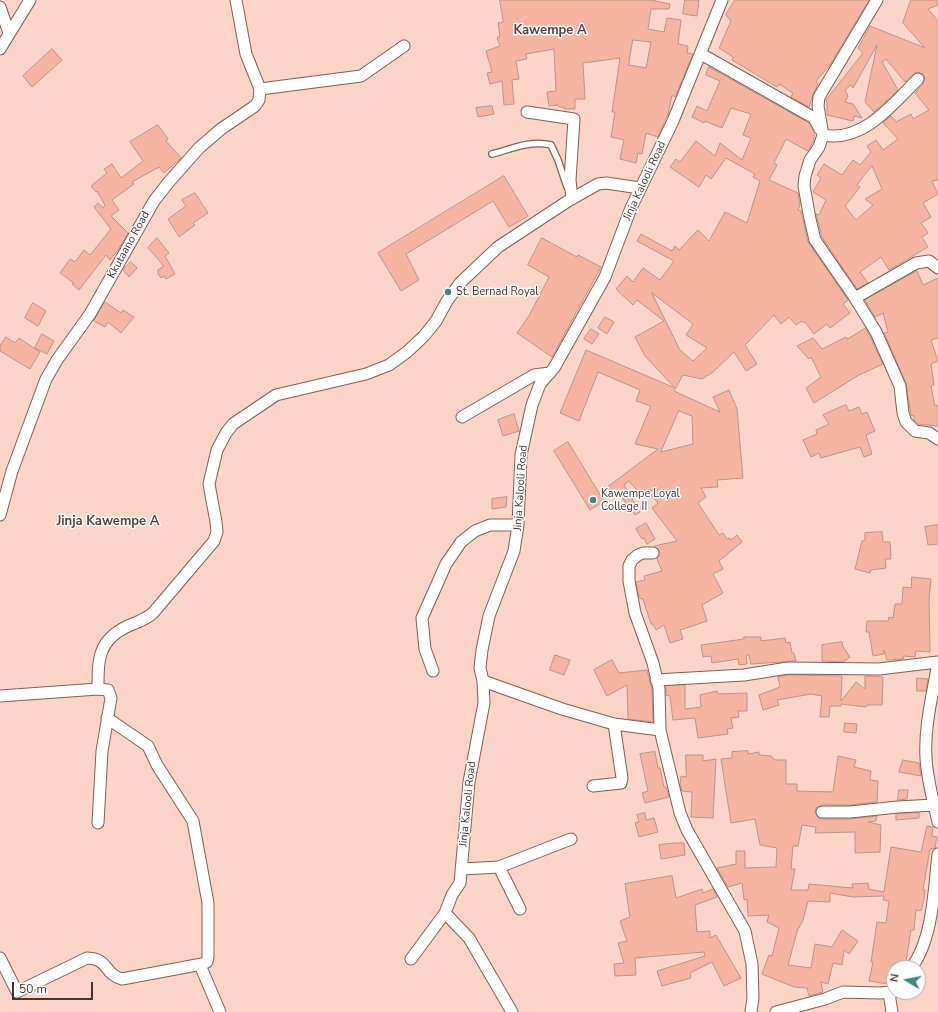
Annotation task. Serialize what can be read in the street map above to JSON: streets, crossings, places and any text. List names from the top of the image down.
{
  "streets": {
    "street": ["Jinja Kalooli Road", "Kkutaano Road"]
  },
  "districts": ["Kawempe A", "Jinja Kawempe A"],
  "places": ["St. Bernad Royal", "Kawempe Loyal College II"],
  "scale_bar": "50 m",
  "north": "left"
}
